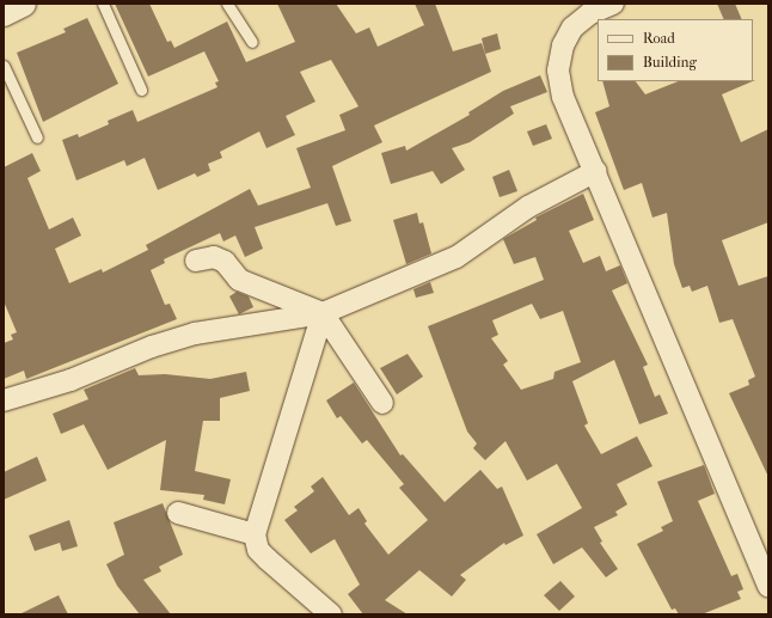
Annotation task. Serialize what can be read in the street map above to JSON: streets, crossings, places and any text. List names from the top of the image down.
{
  "legend": ["Road", "Building"]
}
